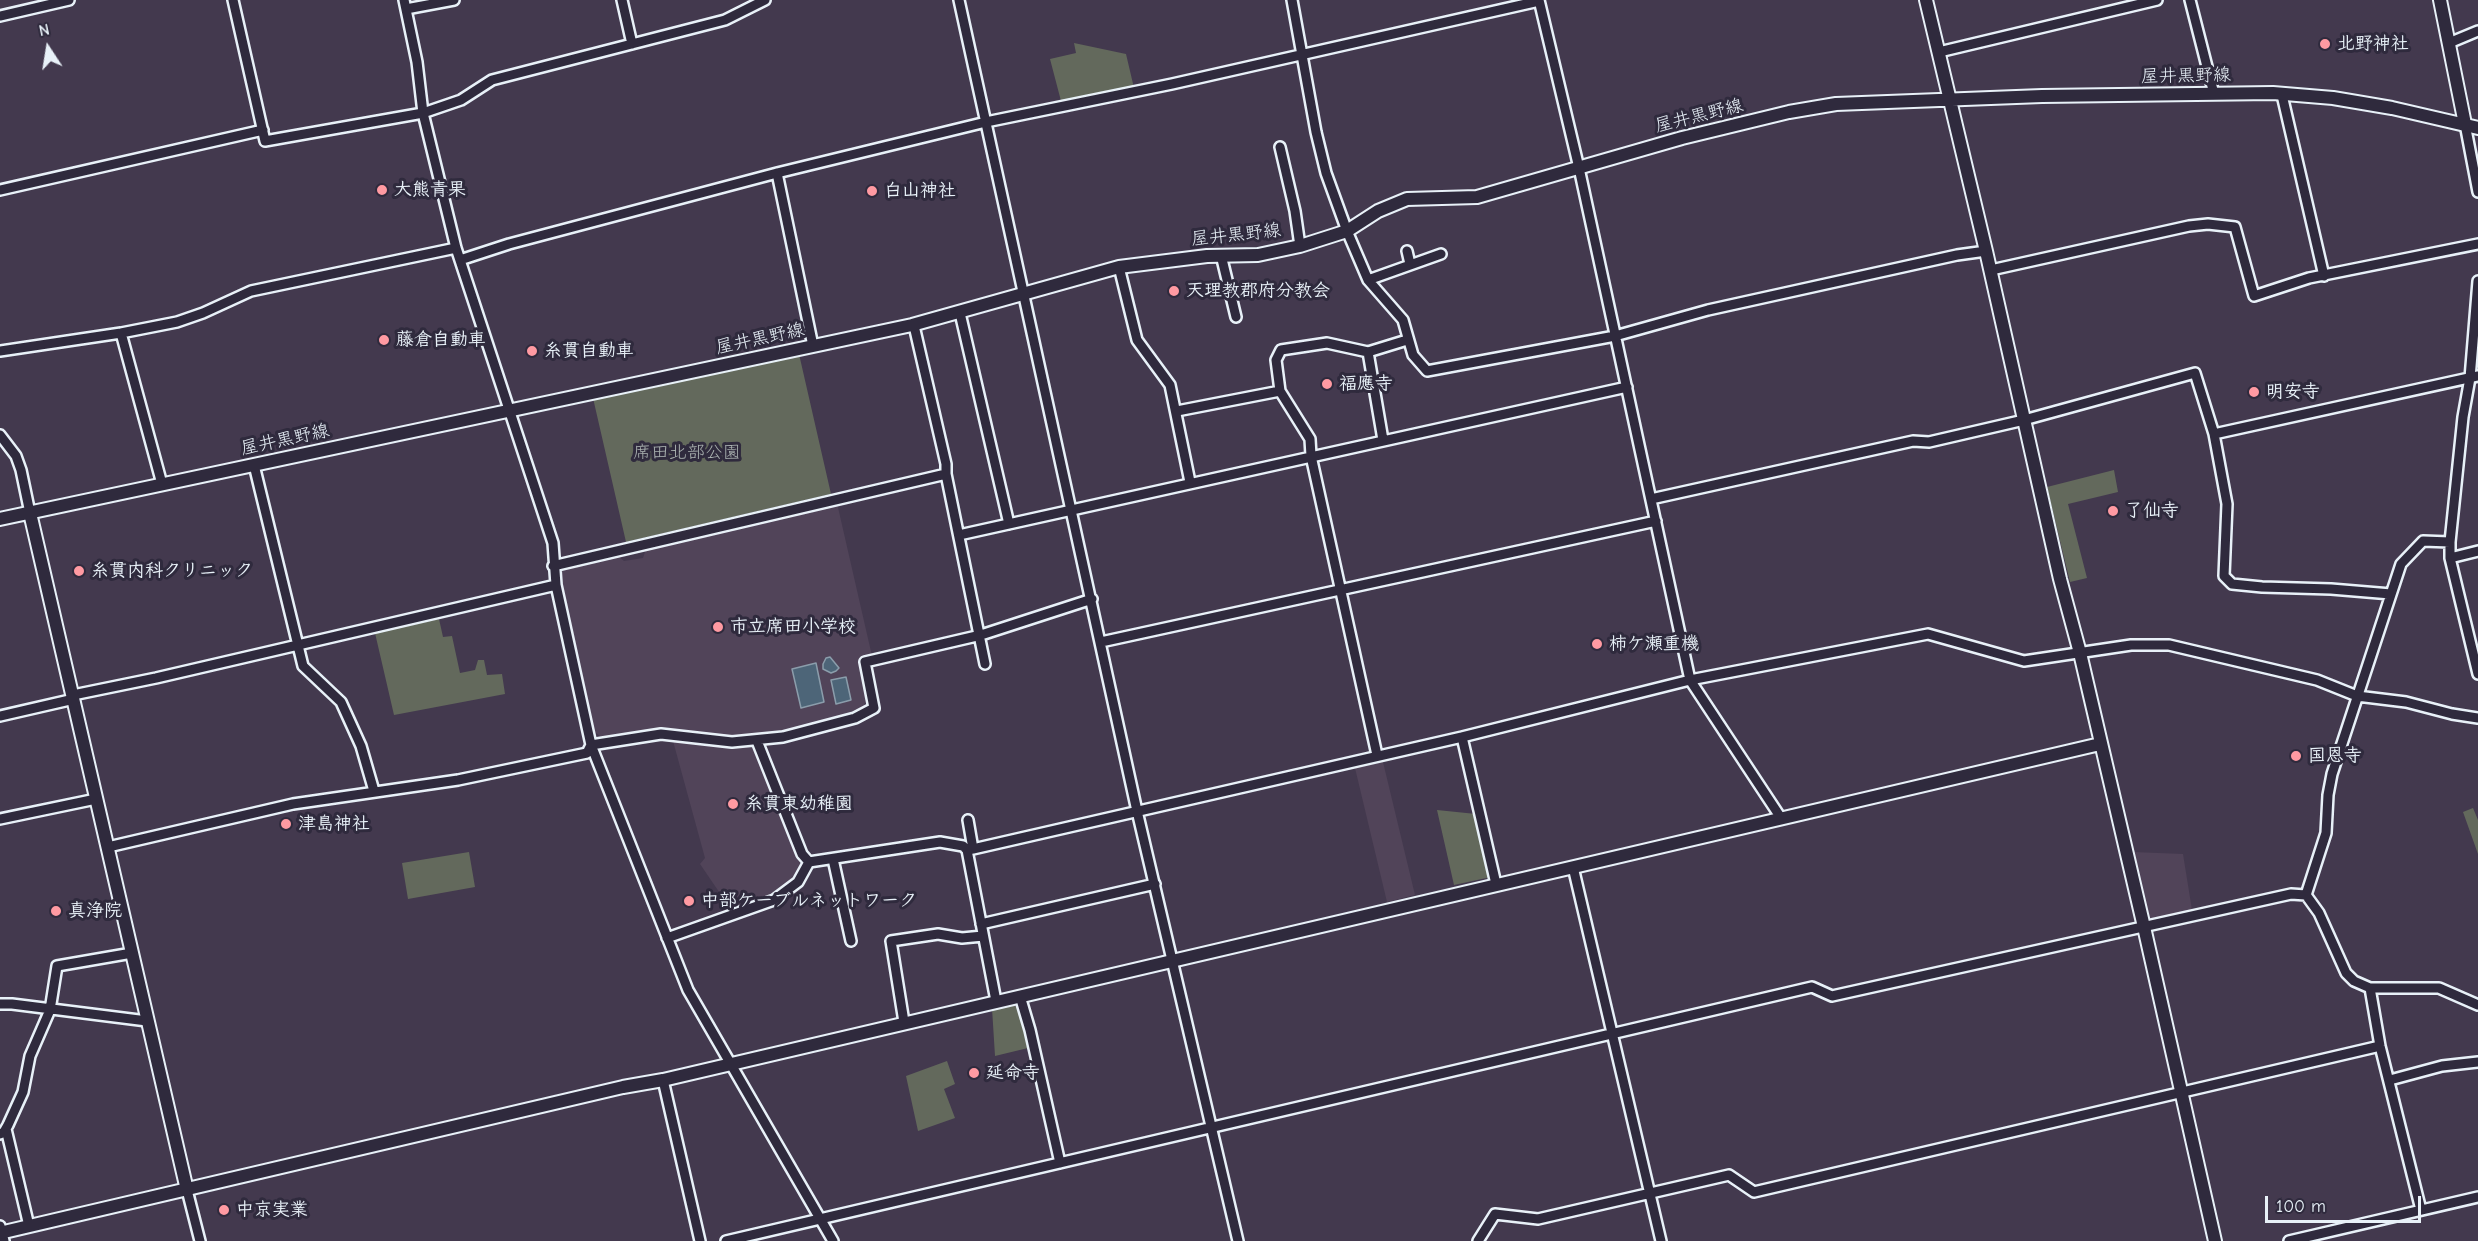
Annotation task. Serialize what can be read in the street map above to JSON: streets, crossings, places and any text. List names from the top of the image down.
{
  "streets": {
    "street": ["屋井黒野線"]
  },
  "parks": ["席田北部公園"],
  "places": [
    "北野神社",
    "大熊青果",
    "白山神社",
    "天理教郡府分教会",
    "藤倉自動車",
    "糸貫自動車",
    "福應寺",
    "明安寺",
    "了仙寺",
    "糸貫内科クリニック",
    "市立席田小学校",
    "柿ケ瀬重機",
    "国恩寺",
    "糸貫東幼稚園",
    "津島神社",
    "中部ケーブルネットワーク",
    "真浄院",
    "延命寺",
    "中京実業"
  ],
  "scale_bar": "100 m",
  "north": "top"
}
